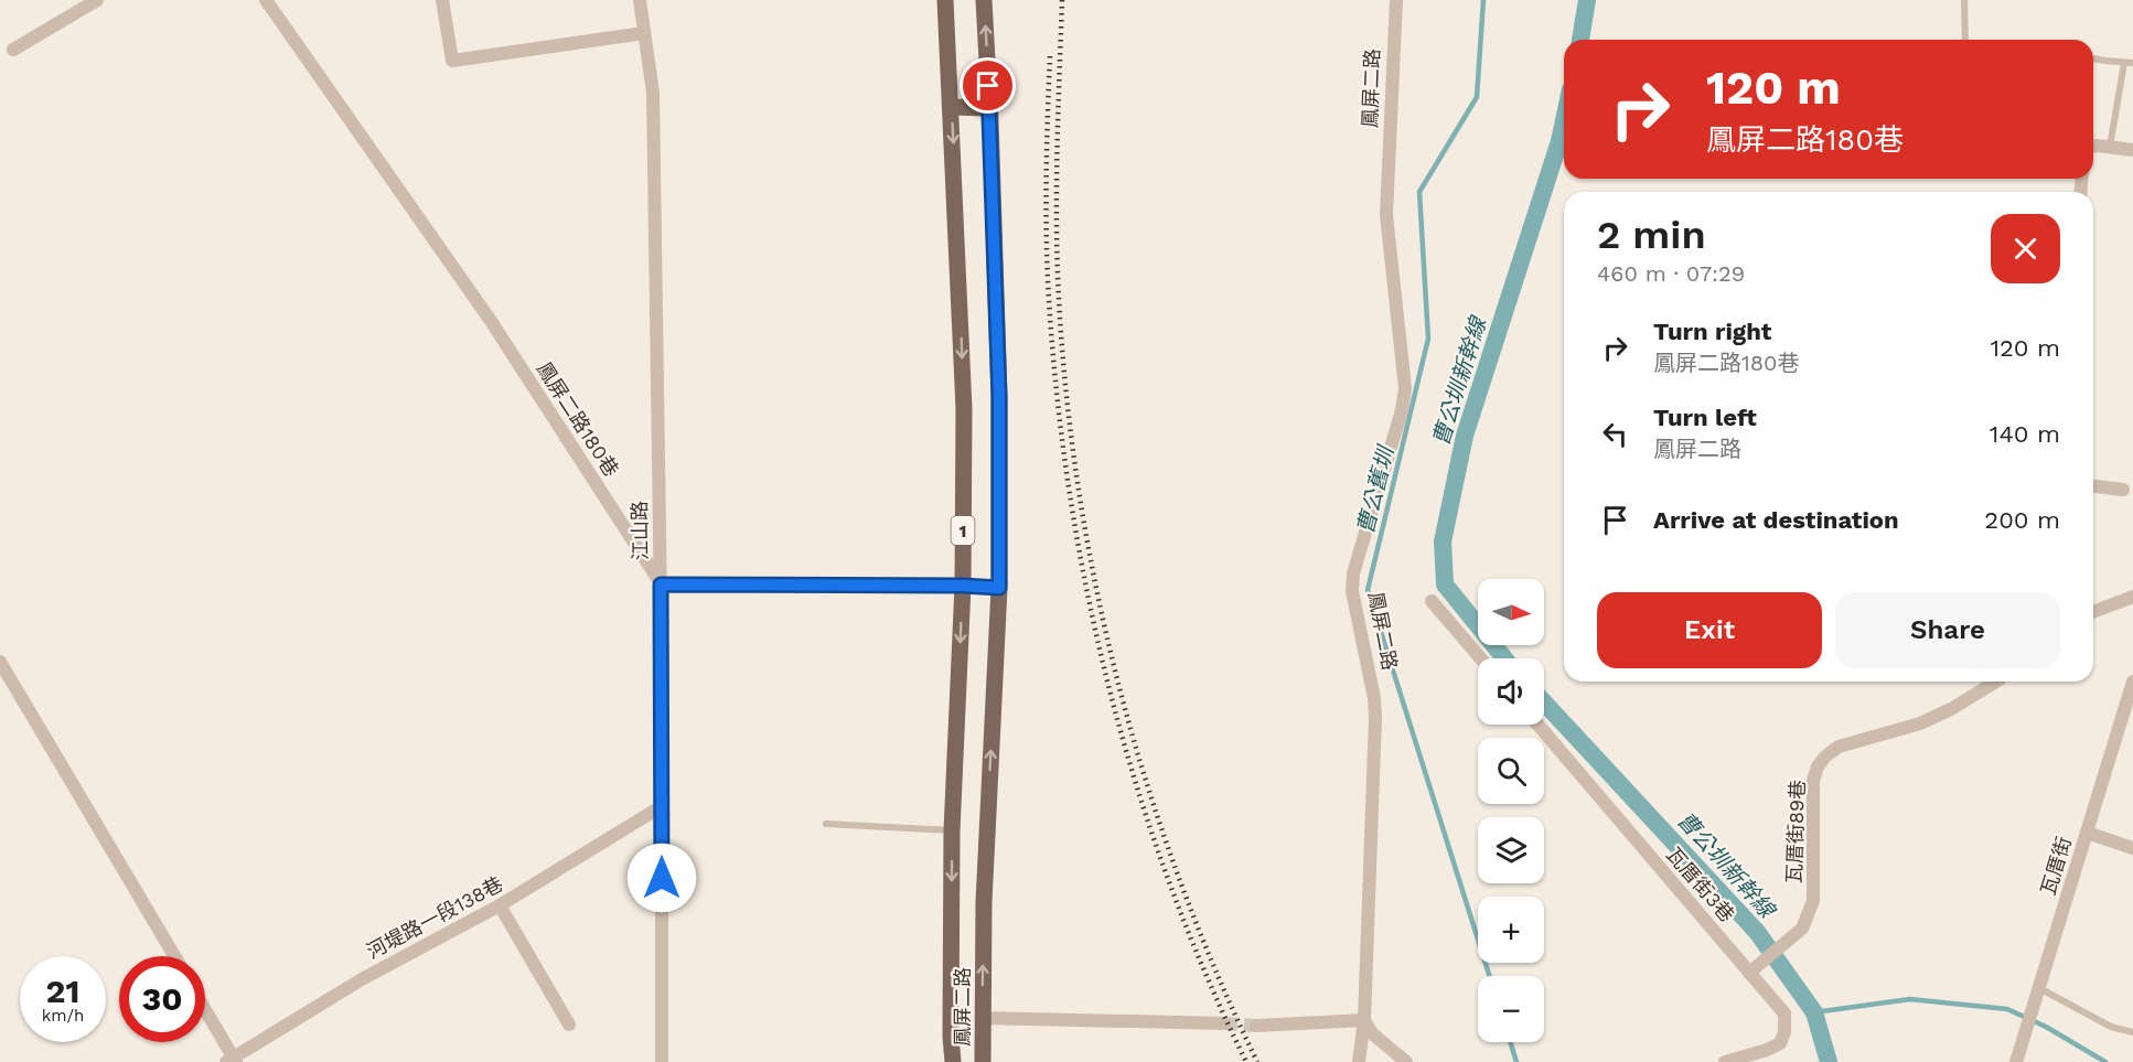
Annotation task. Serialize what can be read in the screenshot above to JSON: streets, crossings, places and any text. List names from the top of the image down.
{
  "streets": {
    "main road": ["鳳屏二路", "1"],
    "street": [
      "鳳屏二路180巷",
      "江山路",
      "瓦厝街89巷",
      "瓦厝街",
      "瓦厝街3巷",
      "河堤路一段138巷"
    ]
  },
  "crossings": [
    ["鳳屏二路180巷", "江山路"],
    ["江山路", "河堤路一段138巷"],
    ["瓦厝街89巷", "瓦厝街3巷"]
  ],
  "water": ["曹公圳新幹線", "曹公舊圳"],
  "north": "right",
  "page": {
    "turn": ["120 m", "鳳屏二路180巷"],
    "heading": ["2 min", "460 m · 07:29"],
    "list": [
      {
        "name": "Turn right",
        "note": "鳳屏二路180巷",
        "value": "120 m"
      },
      {
        "name": "Turn left",
        "note": "鳳屏二路",
        "value": "140 m"
      },
      {
        "name": "Arrive at destination",
        "value": "200 m"
      }
    ],
    "map_buttons": ["+", "−"],
    "buttons": ["Exit", "Share"],
    "speed": "21 km/h",
    "limit": "30"
  }
}
